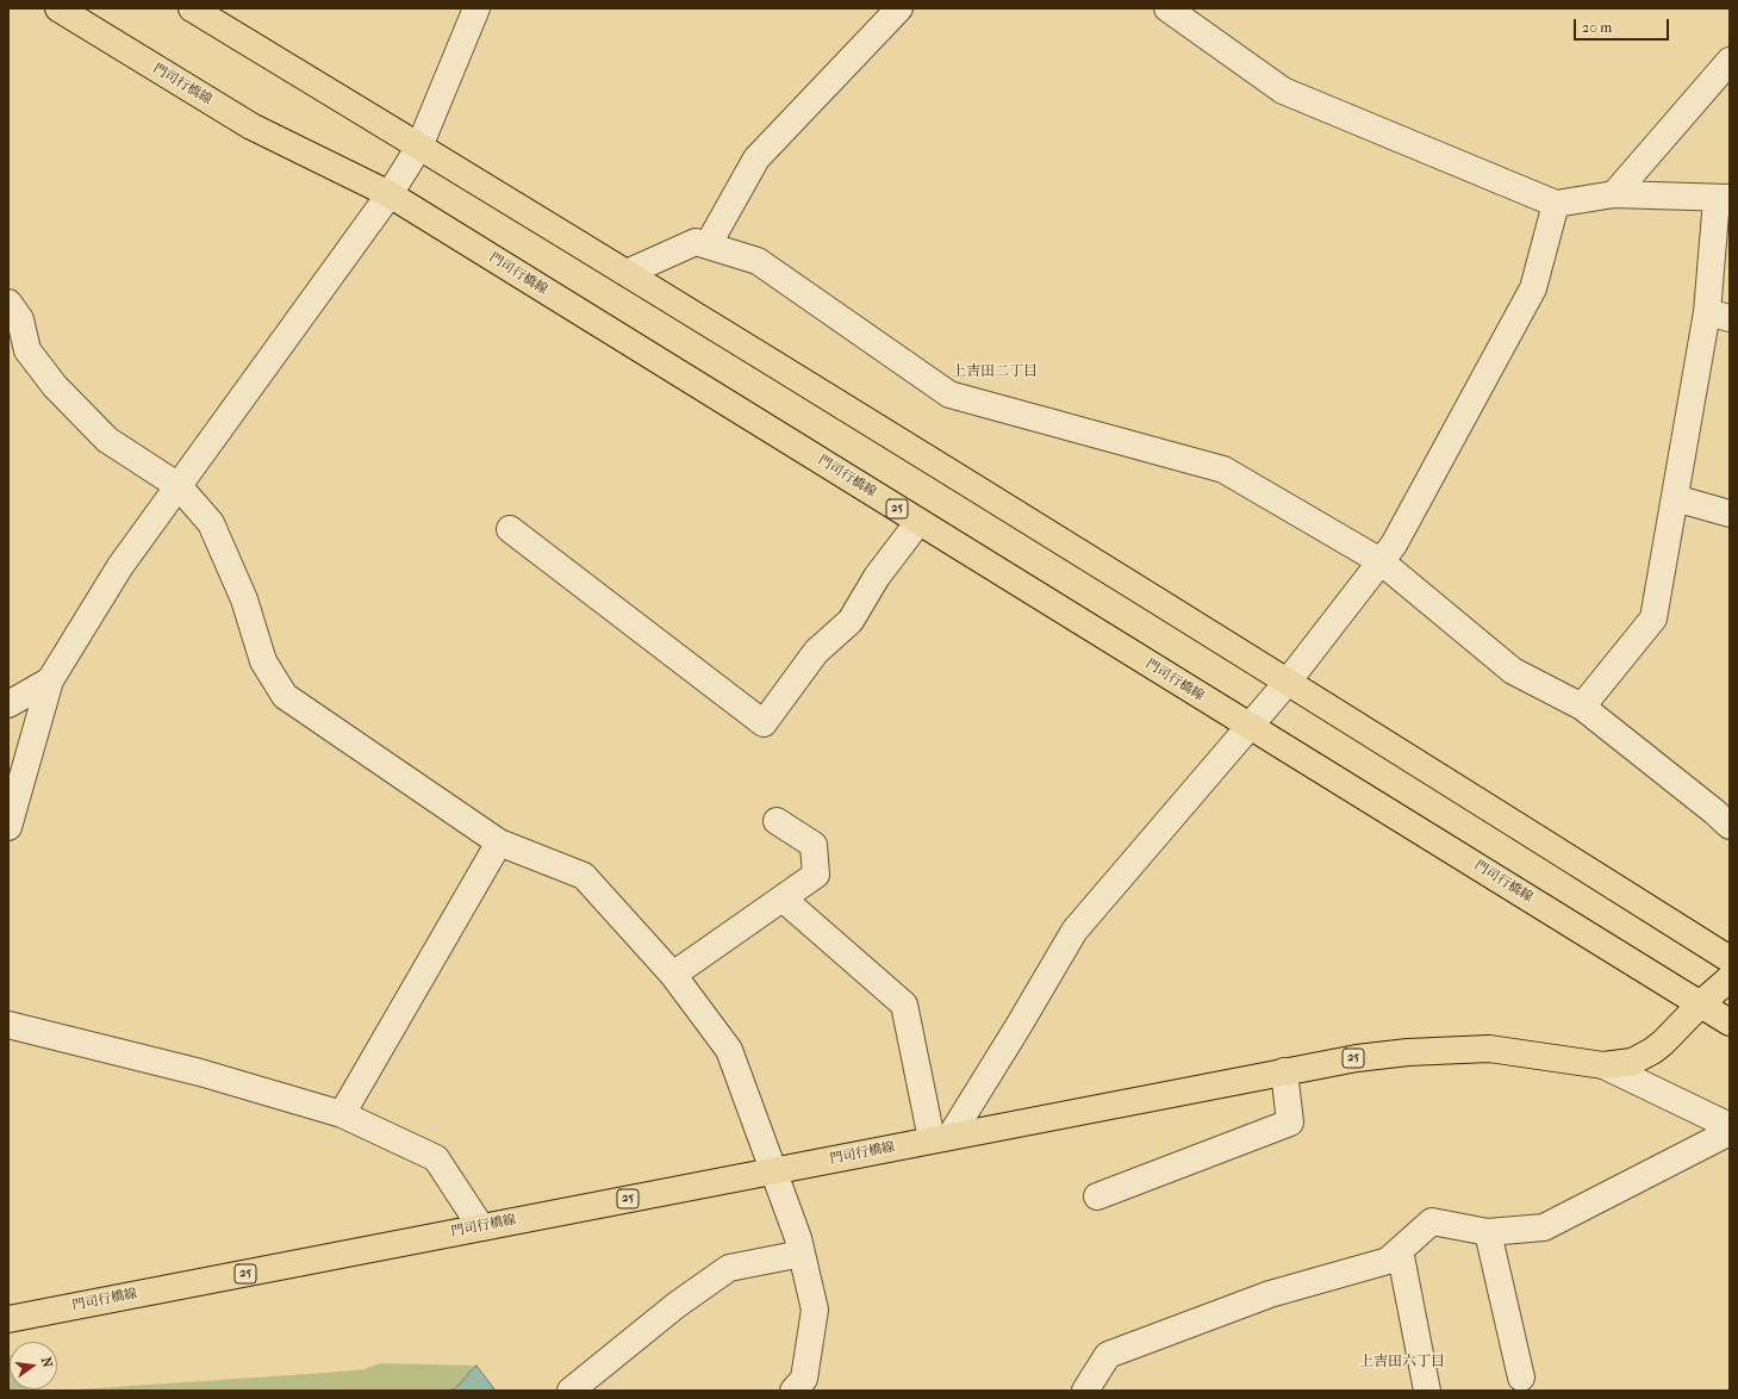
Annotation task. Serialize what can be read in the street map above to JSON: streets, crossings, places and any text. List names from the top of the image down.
{
  "streets": {
    "main road": ["門司行橋線", "25"]
  },
  "districts": ["上吉田二丁目", "上吉田六丁目"],
  "scale_bar": "20 m",
  "north": "right"
}
